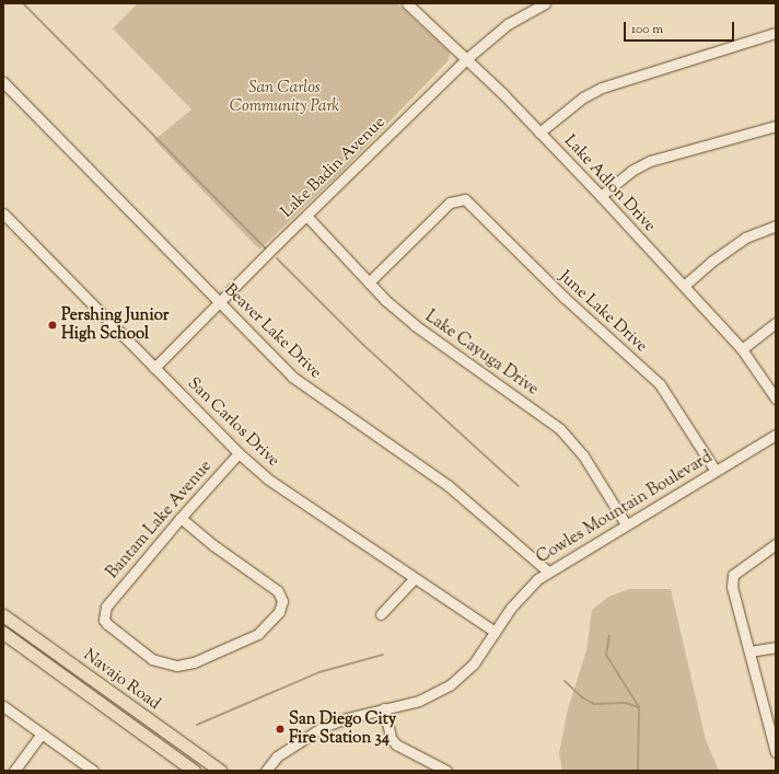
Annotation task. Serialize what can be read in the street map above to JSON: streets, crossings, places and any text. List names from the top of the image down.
{
  "streets": {
    "main road": ["Navajo Road"],
    "street": [
      "Lake Badin Avenue",
      "Lake Adlon Drive",
      "June Lake Drive",
      "Beaver Lake Drive",
      "Lake Cayuga Drive",
      "San Carlos Drive",
      "Cowles Mountain Boulevard",
      "Bantam Lake Avenue"
    ]
  },
  "crossings": [
    ["Lake Badin Avenue", "Lake Adlon Drive"],
    ["Lake Badin Avenue", "Beaver Lake Drive"],
    ["Lake Badin Avenue", "Lake Cayuga Drive"],
    ["Lake Badin Avenue", "San Carlos Drive"],
    ["June Lake Drive", "Lake Cayuga Drive"],
    ["June Lake Drive", "Cowles Mountain Boulevard"],
    ["Beaver Lake Drive", "Cowles Mountain Boulevard"],
    ["Lake Cayuga Drive", "Cowles Mountain Boulevard"],
    ["San Carlos Drive", "Cowles Mountain Boulevard"],
    ["San Carlos Drive", "Bantam Lake Avenue"]
  ],
  "parks": ["San Carlos Community Park"],
  "places": ["Pershing Junior High School", "San Diego City Fire Station 34"],
  "scale_bar": "100 m"
}
